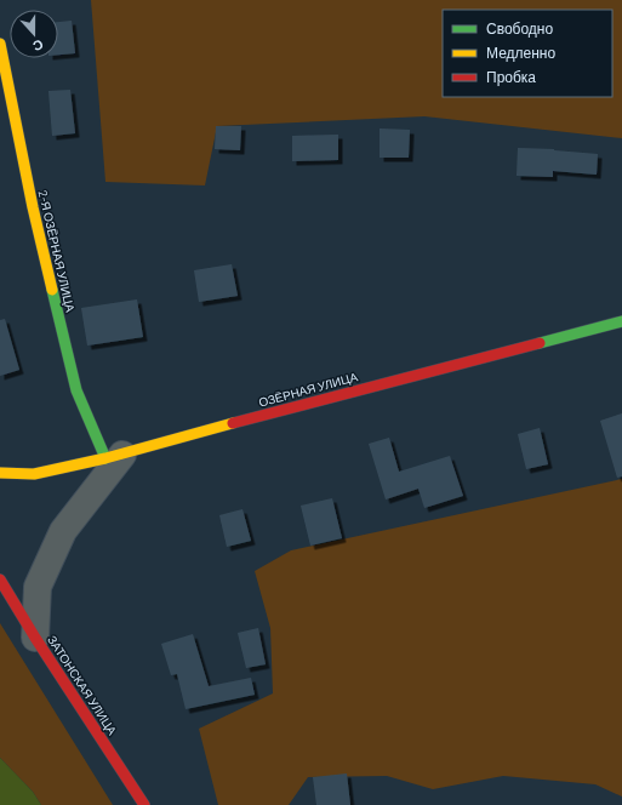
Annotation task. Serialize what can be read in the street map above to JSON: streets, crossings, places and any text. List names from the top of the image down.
{
  "streets": {
    "street": ["2-Я ОЗЁРНАЯ УЛИЦА", "ОЗЁРНАЯ УЛИЦА", "ЗАТОНСКАЯ УЛИЦА"]
  },
  "crossings": [
    ["2-Я ОЗЁРНАЯ УЛИЦА", "ОЗЁРНАЯ УЛИЦА"]
  ],
  "legend": ["Свободно", "Медленно", "Пробка"],
  "north": "bottom"
}
